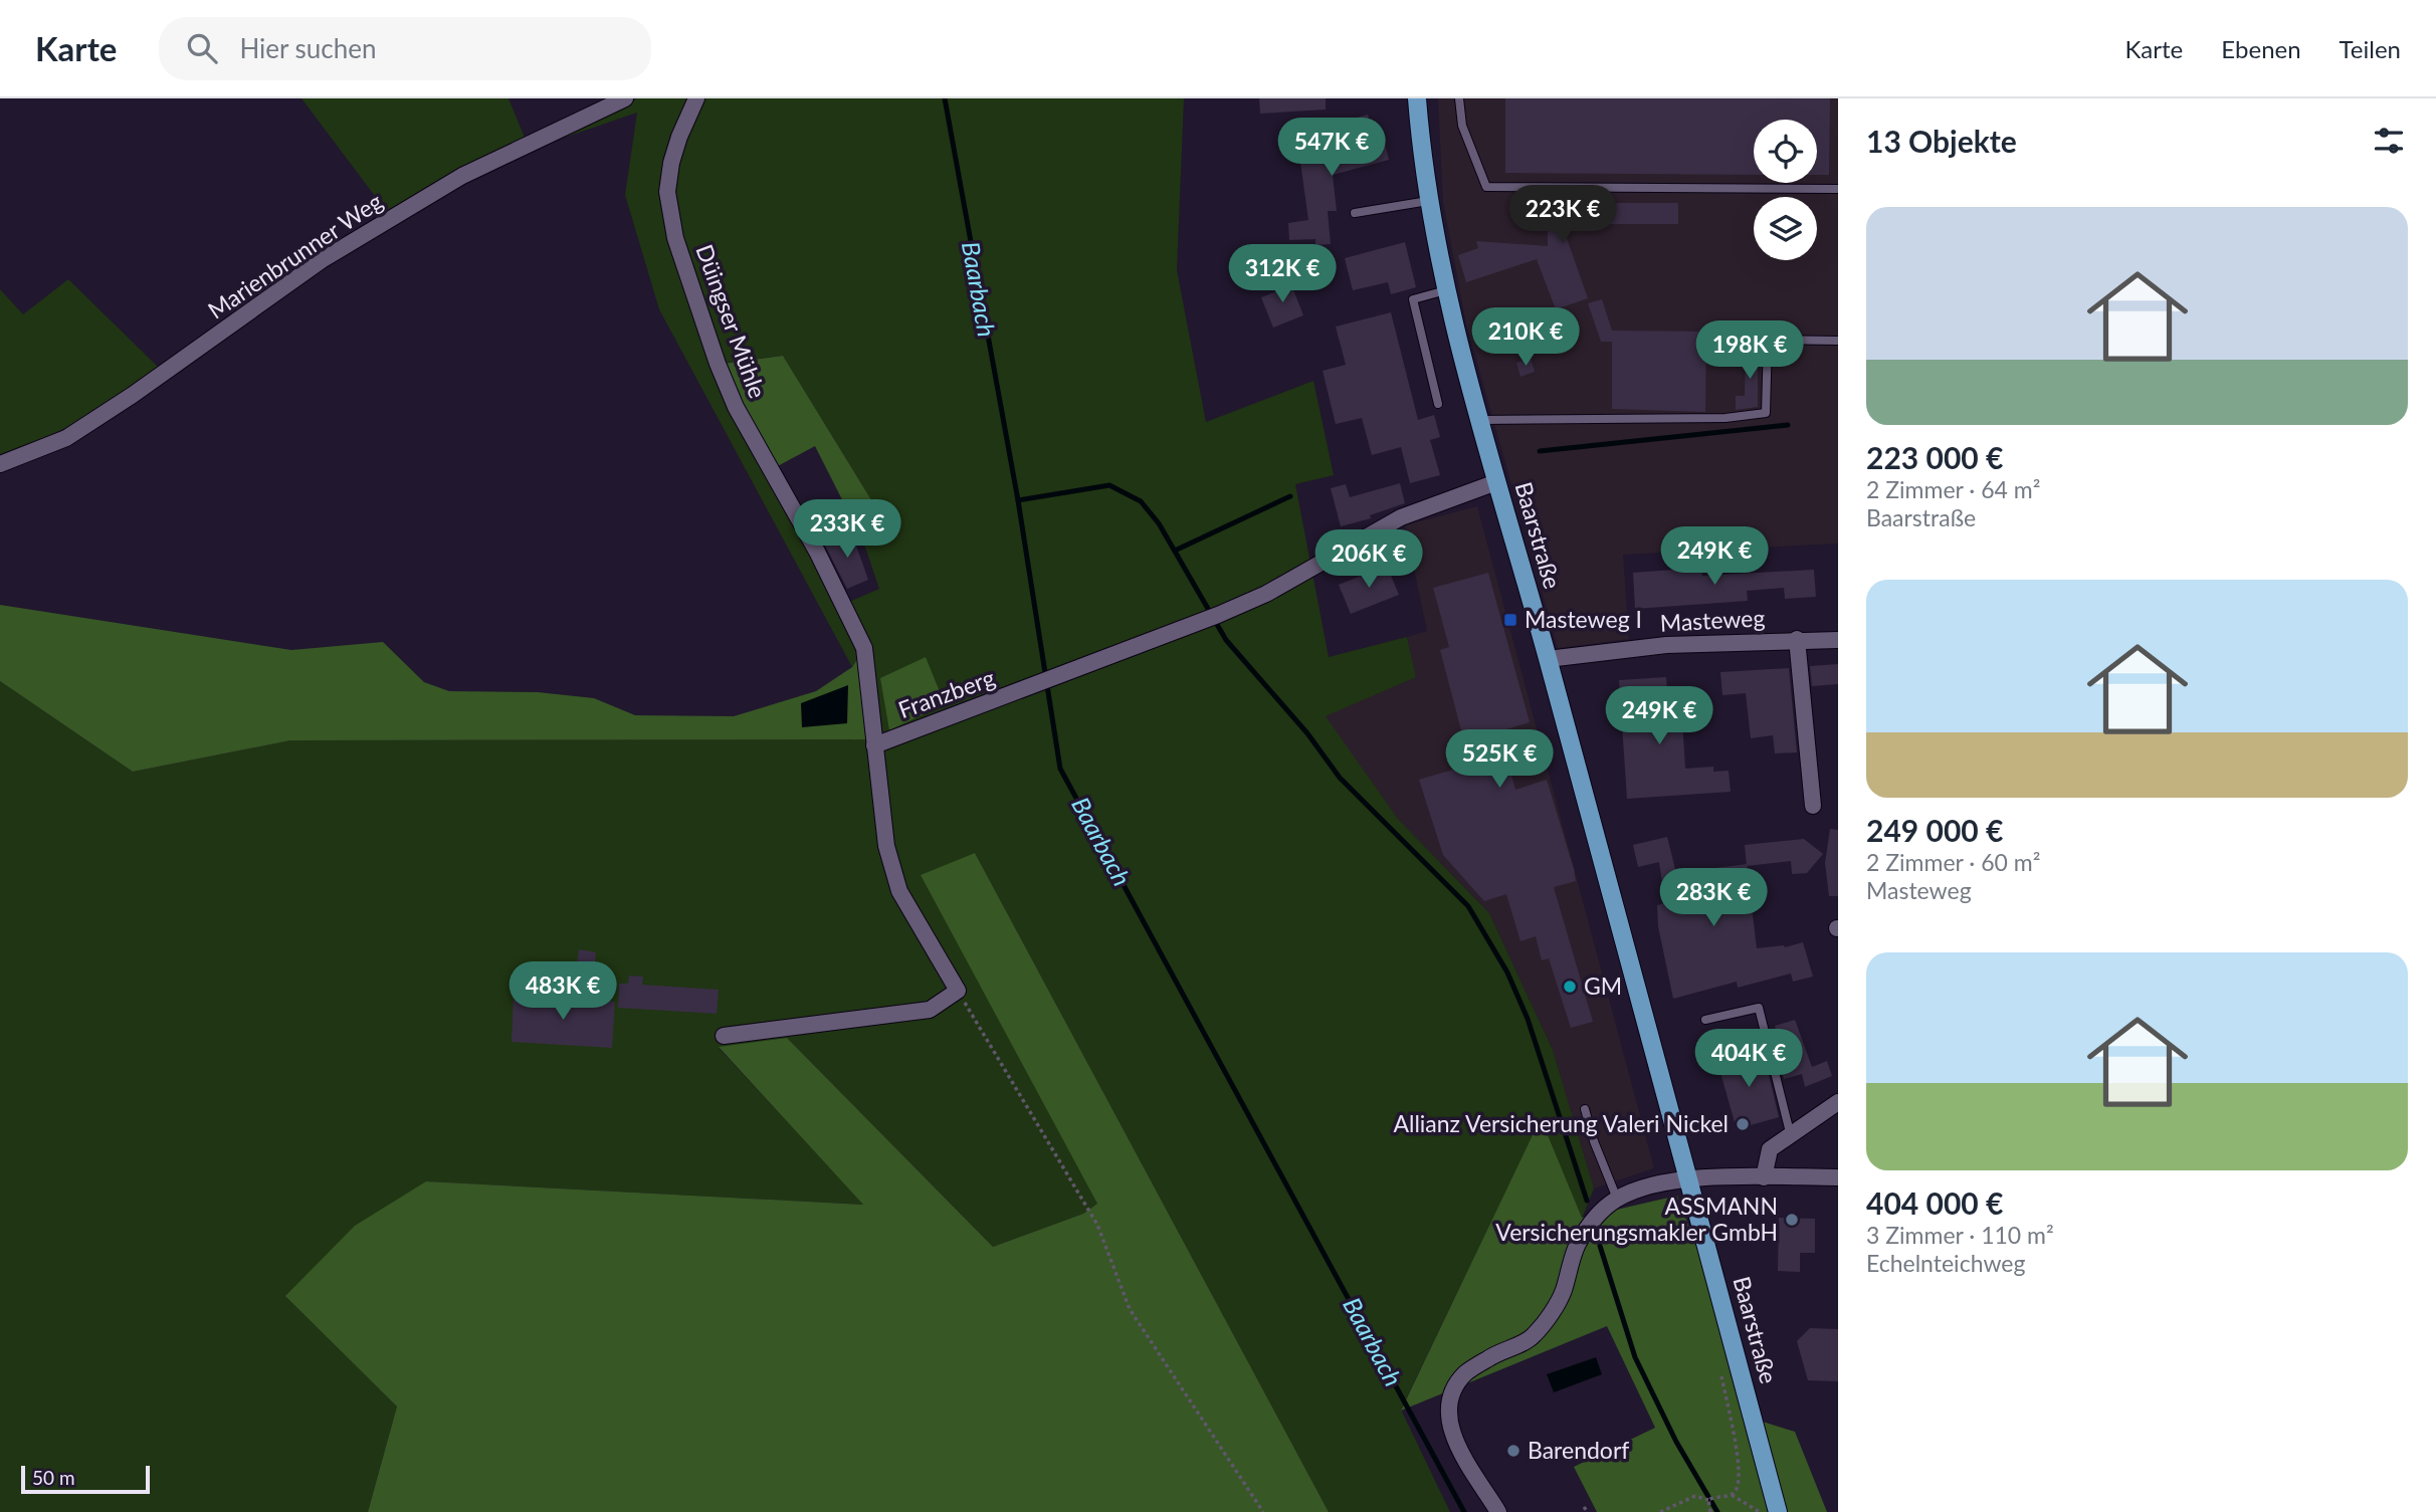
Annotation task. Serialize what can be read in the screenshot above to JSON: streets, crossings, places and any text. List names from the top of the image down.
{
  "streets": {
    "main road": ["Baarstraße"],
    "street": [
      "Marienbrunner Weg",
      "Düingser Mühle",
      "Masteweg",
      "Franzberg"
    ]
  },
  "crossings": [
    ["Düingser Mühle", "Franzberg"],
    ["Baarstraße", "Masteweg"],
    ["Baarstraße", "Franzberg"]
  ],
  "water": ["Baarbach"],
  "places": {
    "transit": ["Masteweg I"],
    "other": [
      "GM",
      "Allianz Versicherung Valeri Nickel",
      "ASSMANN Versicherungsmakler GmbH",
      "Barendorf"
    ]
  },
  "scale_bar": "50 m",
  "page": {
    "header": "Karte",
    "search": "Hier suchen",
    "nav": ["Karte", "Ebenen", "Teilen"],
    "heading": "13 Objekte",
    "price": [
      "547K €",
      "223K €",
      "312K €",
      "210K €",
      "198K €",
      "233K €",
      "249K €",
      "206K €",
      "249K €",
      "525K €",
      "283K €",
      "483K €",
      "404K €"
    ],
    "list": [
      {
        "name": "223 000 €",
        "note": "2 Zimmer · 64 m² · Baarstraße"
      },
      {
        "name": "249 000 €",
        "note": "2 Zimmer · 60 m² · Masteweg"
      },
      {
        "name": "404 000 €",
        "note": "3 Zimmer · 110 m² · Echelnteichweg"
      }
    ],
    "scale": "50 m"
  }
}
